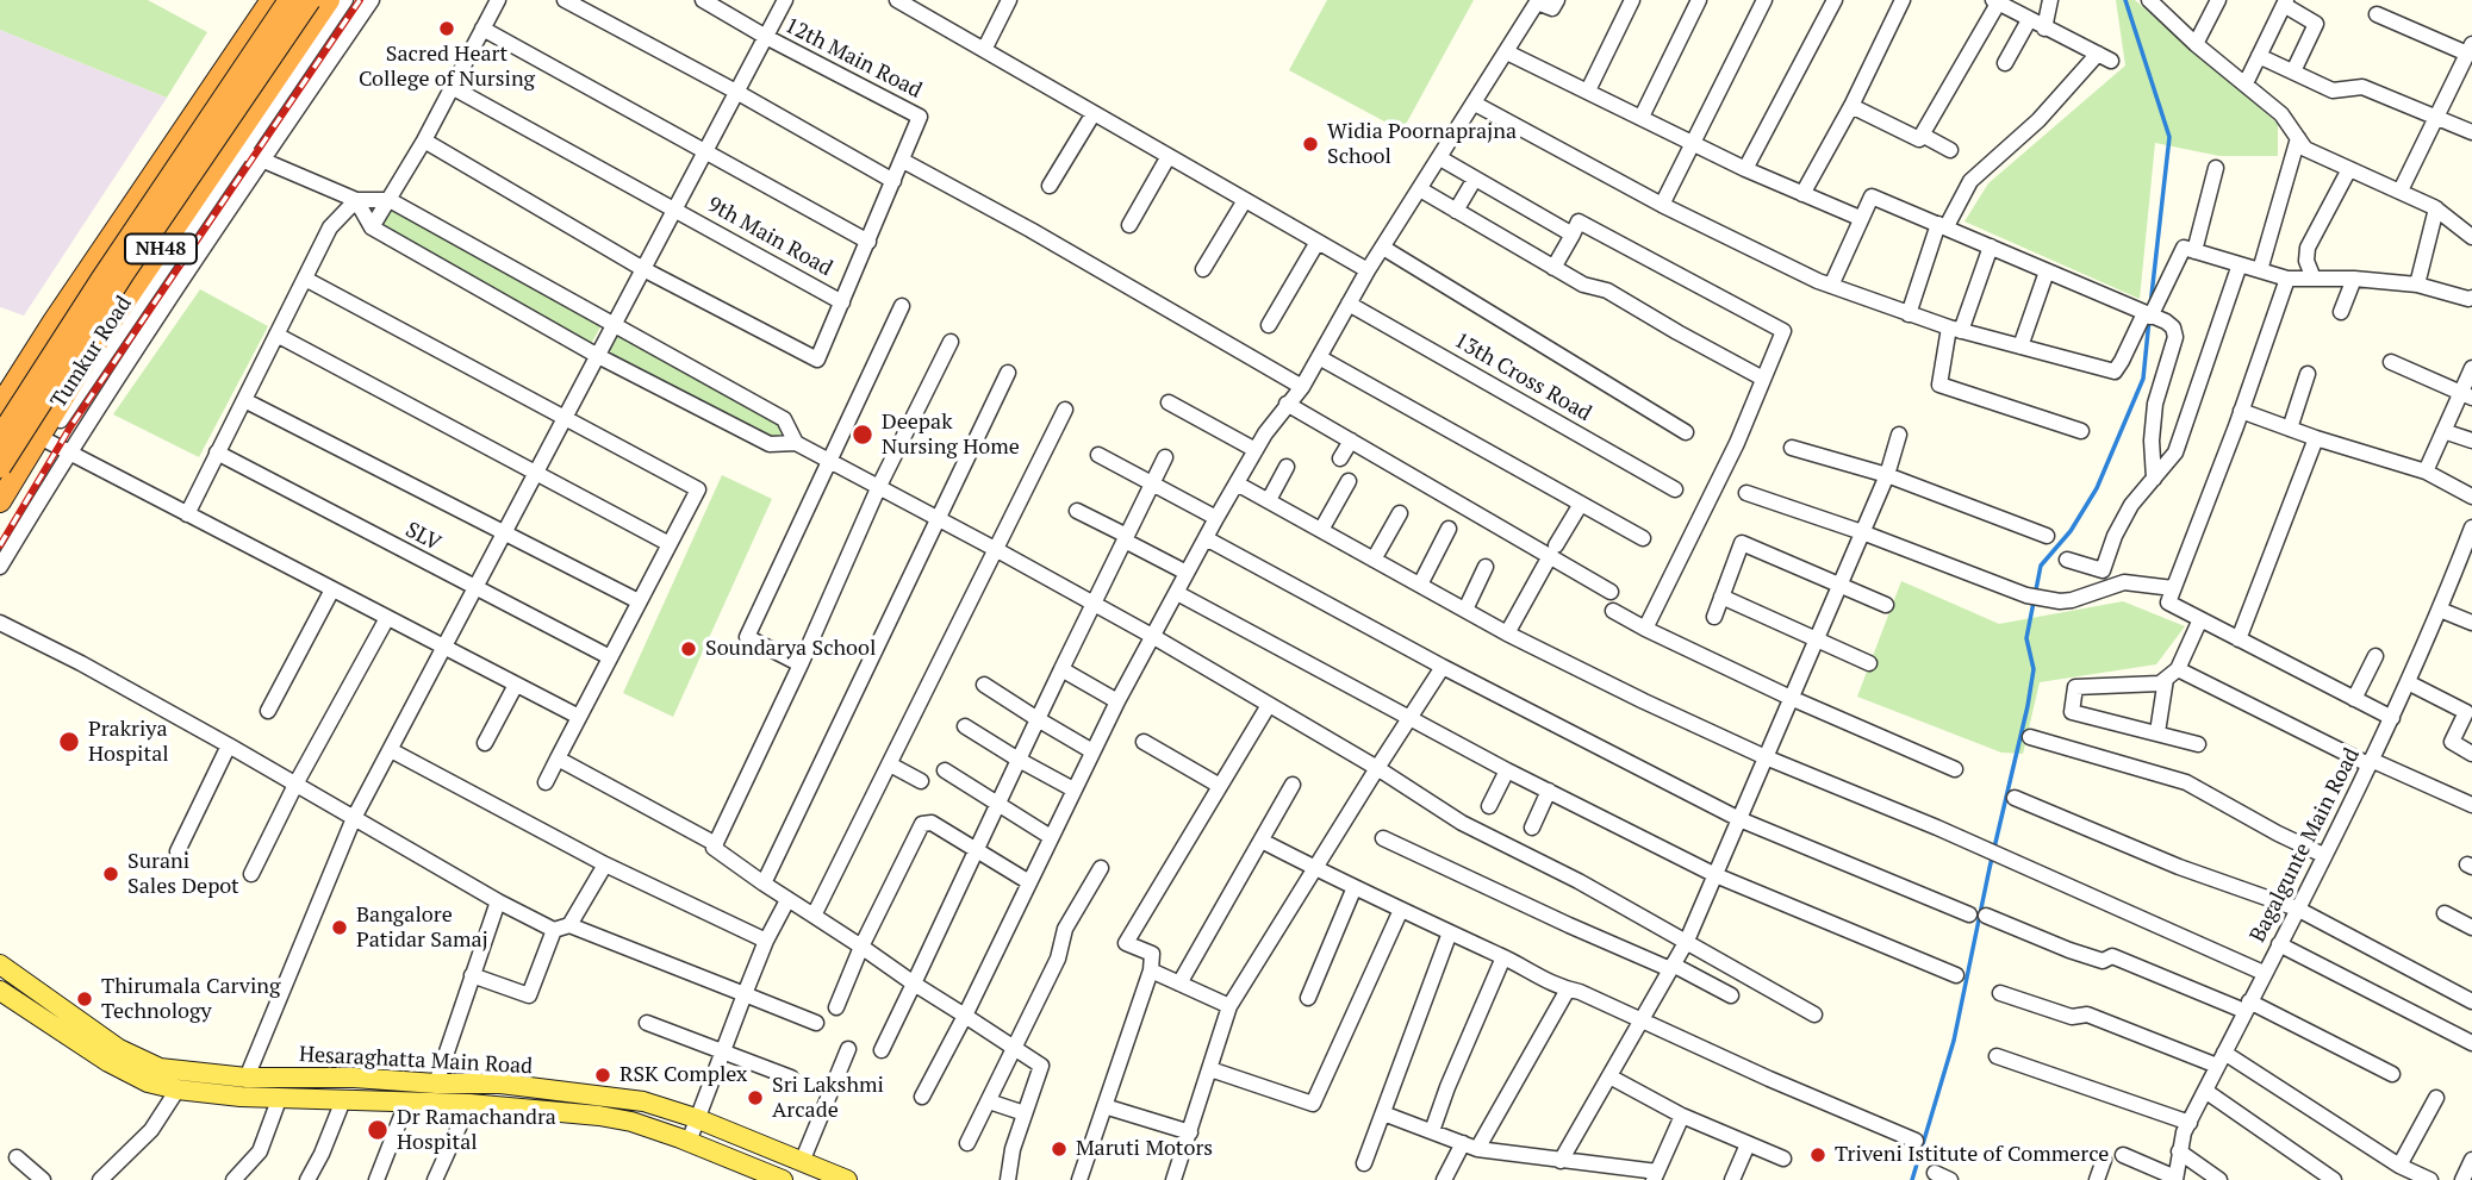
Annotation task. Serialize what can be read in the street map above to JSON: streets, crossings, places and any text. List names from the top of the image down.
{
  "streets": {
    "highway": ["NH48", "Tumkur Road"],
    "main road": ["Hesaraghatta Main Road"],
    "street": [
      "12th Main Road",
      "9th Main Road",
      "13th Cross Road",
      "SLV",
      "Bagalgunte Main Road"
    ]
  },
  "places": [
    "Sacred Heart College of Nursing",
    "Widia Poornaprajna School",
    "Deepak Nursing Home",
    "Soundarya School",
    "Prakriya Hospital",
    "Surani Sales Depot",
    "Bangalore Patidar Samaj",
    "Thirumala Carving Technology",
    "RSK Complex",
    "Sri Lakshmi Arcade",
    "Dr Ramachandra Hospital",
    "Maruti Motors",
    "Triveni Istitute of Commerce"
  ]
}
